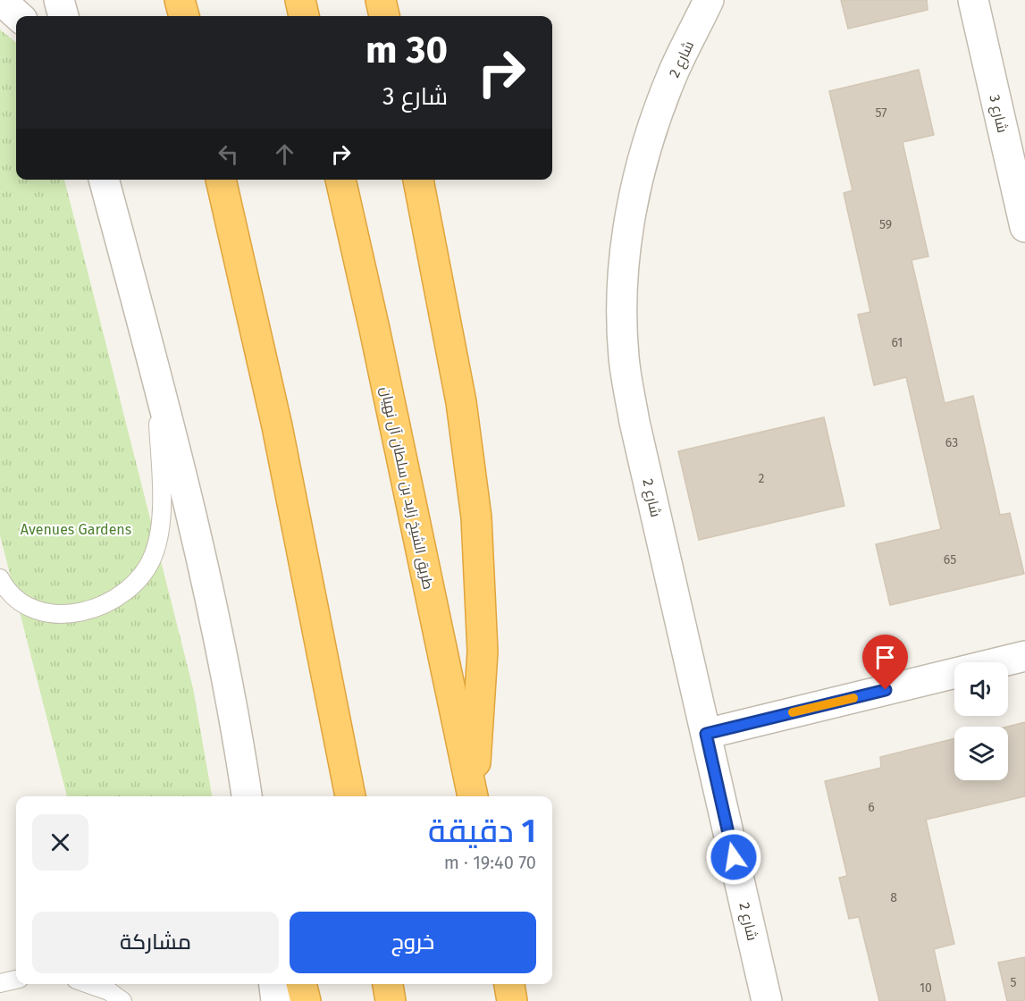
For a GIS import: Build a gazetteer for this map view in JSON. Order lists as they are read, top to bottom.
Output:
{
  "streets": {
    "highway": ["طريق الشيخ زايد بن سلطان آل نهيان"],
    "street": ["شارع 2", "شارع 3"]
  },
  "parks": ["Avenues Gardens"],
  "house_numbers": [
    "57",
    "59",
    "61",
    "63",
    "2",
    "65",
    "6",
    "8",
    "5",
    "10"
  ],
  "page": {
    "turn": ["30 m", "شارع 3"],
    "heading": ["1 دقيقة", "70 m · 19:40"],
    "buttons": ["خروج", "مشاركة"]
  }
}
